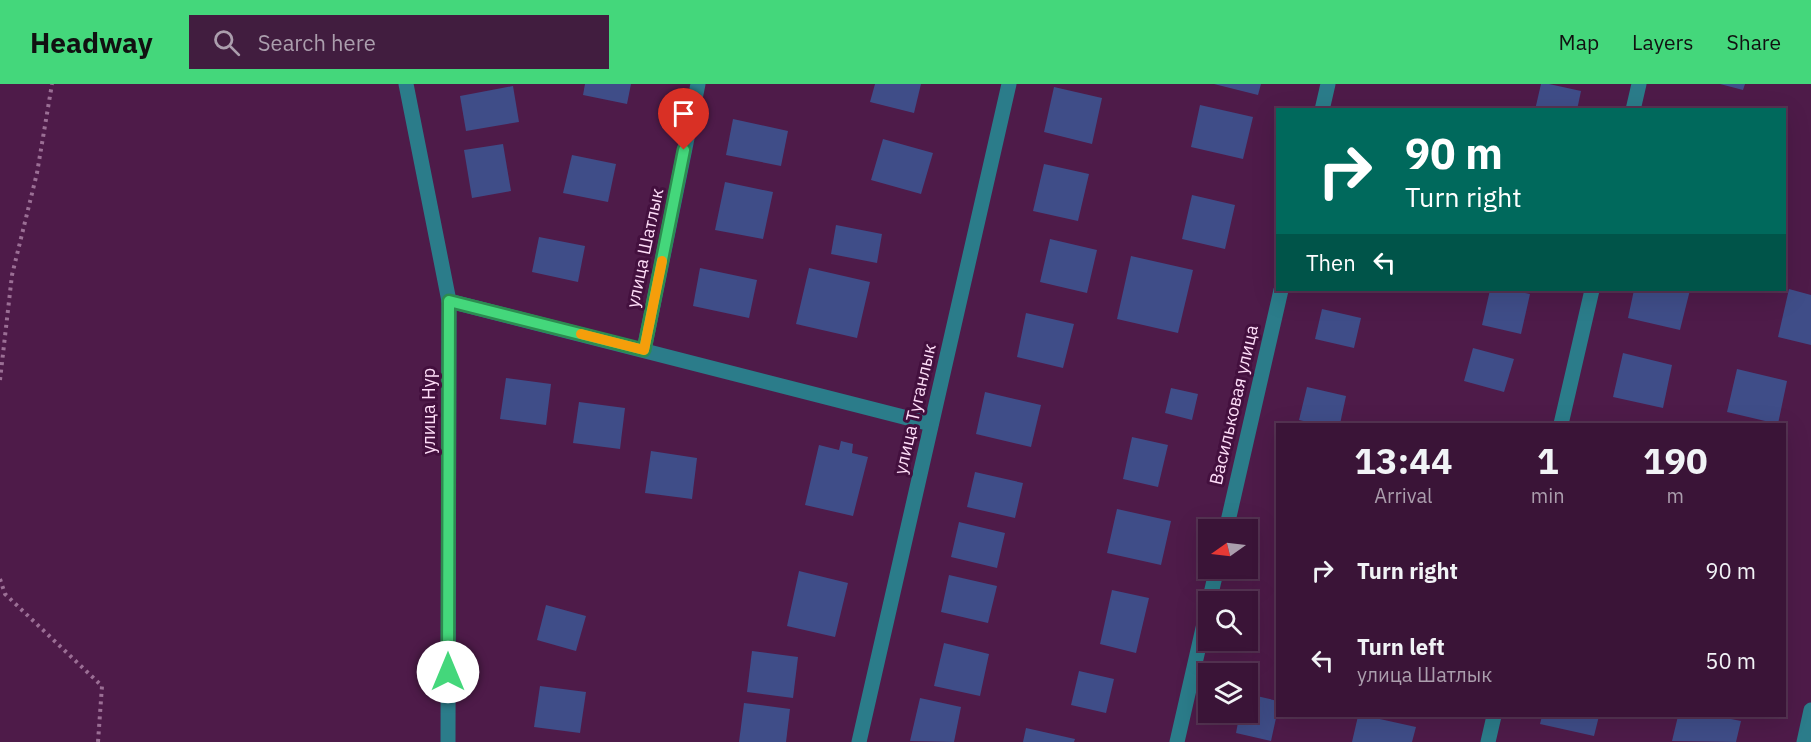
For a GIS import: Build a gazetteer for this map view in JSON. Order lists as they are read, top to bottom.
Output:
{
  "streets": {
    "street": [
      "улица Шатлык",
      "Васильковая улица",
      "улица Туганлык",
      "улица Нур"
    ]
  },
  "north": "left",
  "page": {
    "header": "Headway",
    "search": "Search here",
    "nav": ["Map", "Layers", "Share"],
    "turn": ["90 m", "Turn right"],
    "then": "Then",
    "eta": [
      "13:44",
      "Arrival",
      "1",
      "min",
      "190",
      "m"
    ],
    "list": [
      {
        "name": "Turn right",
        "value": "90 m"
      },
      {
        "name": "Turn left",
        "note": "улица Шатлык",
        "value": "50 m"
      }
    ]
  }
}
